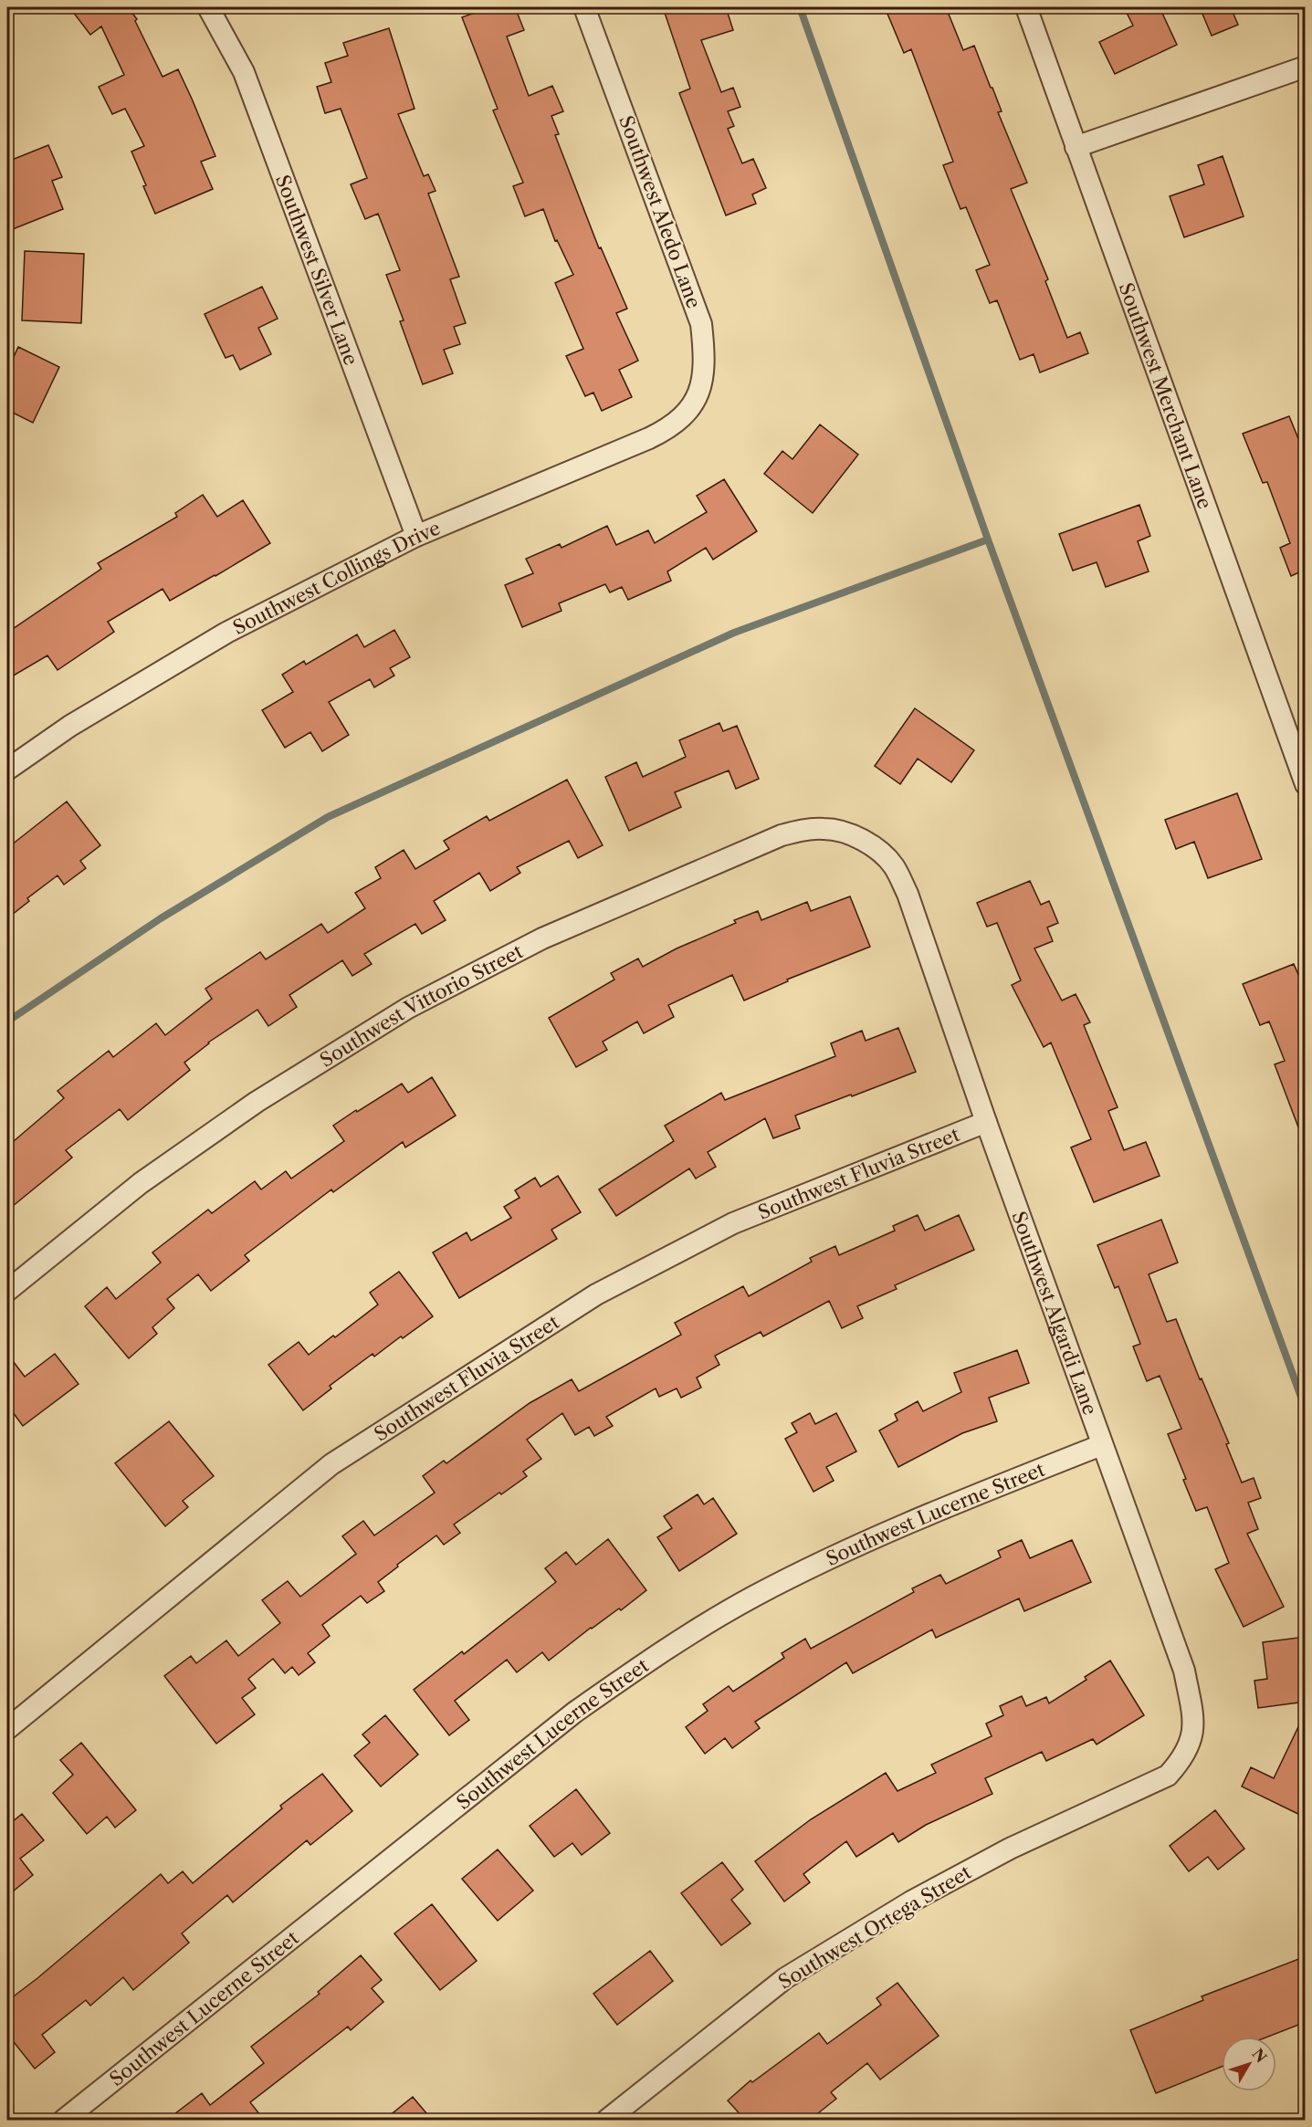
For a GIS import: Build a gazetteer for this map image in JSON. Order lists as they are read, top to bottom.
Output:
{
  "streets": {
    "street": [
      "Southwest Aledo Lane",
      "Southwest Silver Lane",
      "Southwest Merchant Lane",
      "Southwest Collings Drive",
      "Southwest Vittorio Street",
      "Southwest Fluvia Street",
      "Southwest Algardi Lane",
      "Southwest Lucerne Street",
      "Southwest Ortega Street"
    ]
  },
  "crossings": [
    ["Southwest Aledo Lane", "Southwest Collings Drive"],
    ["Southwest Silver Lane", "Southwest Collings Drive"],
    ["Southwest Vittorio Street", "Southwest Algardi Lane"],
    ["Southwest Fluvia Street", "Southwest Algardi Lane"],
    ["Southwest Algardi Lane", "Southwest Lucerne Street"],
    ["Southwest Algardi Lane", "Southwest Ortega Street"]
  ],
  "north": "top right"
}
